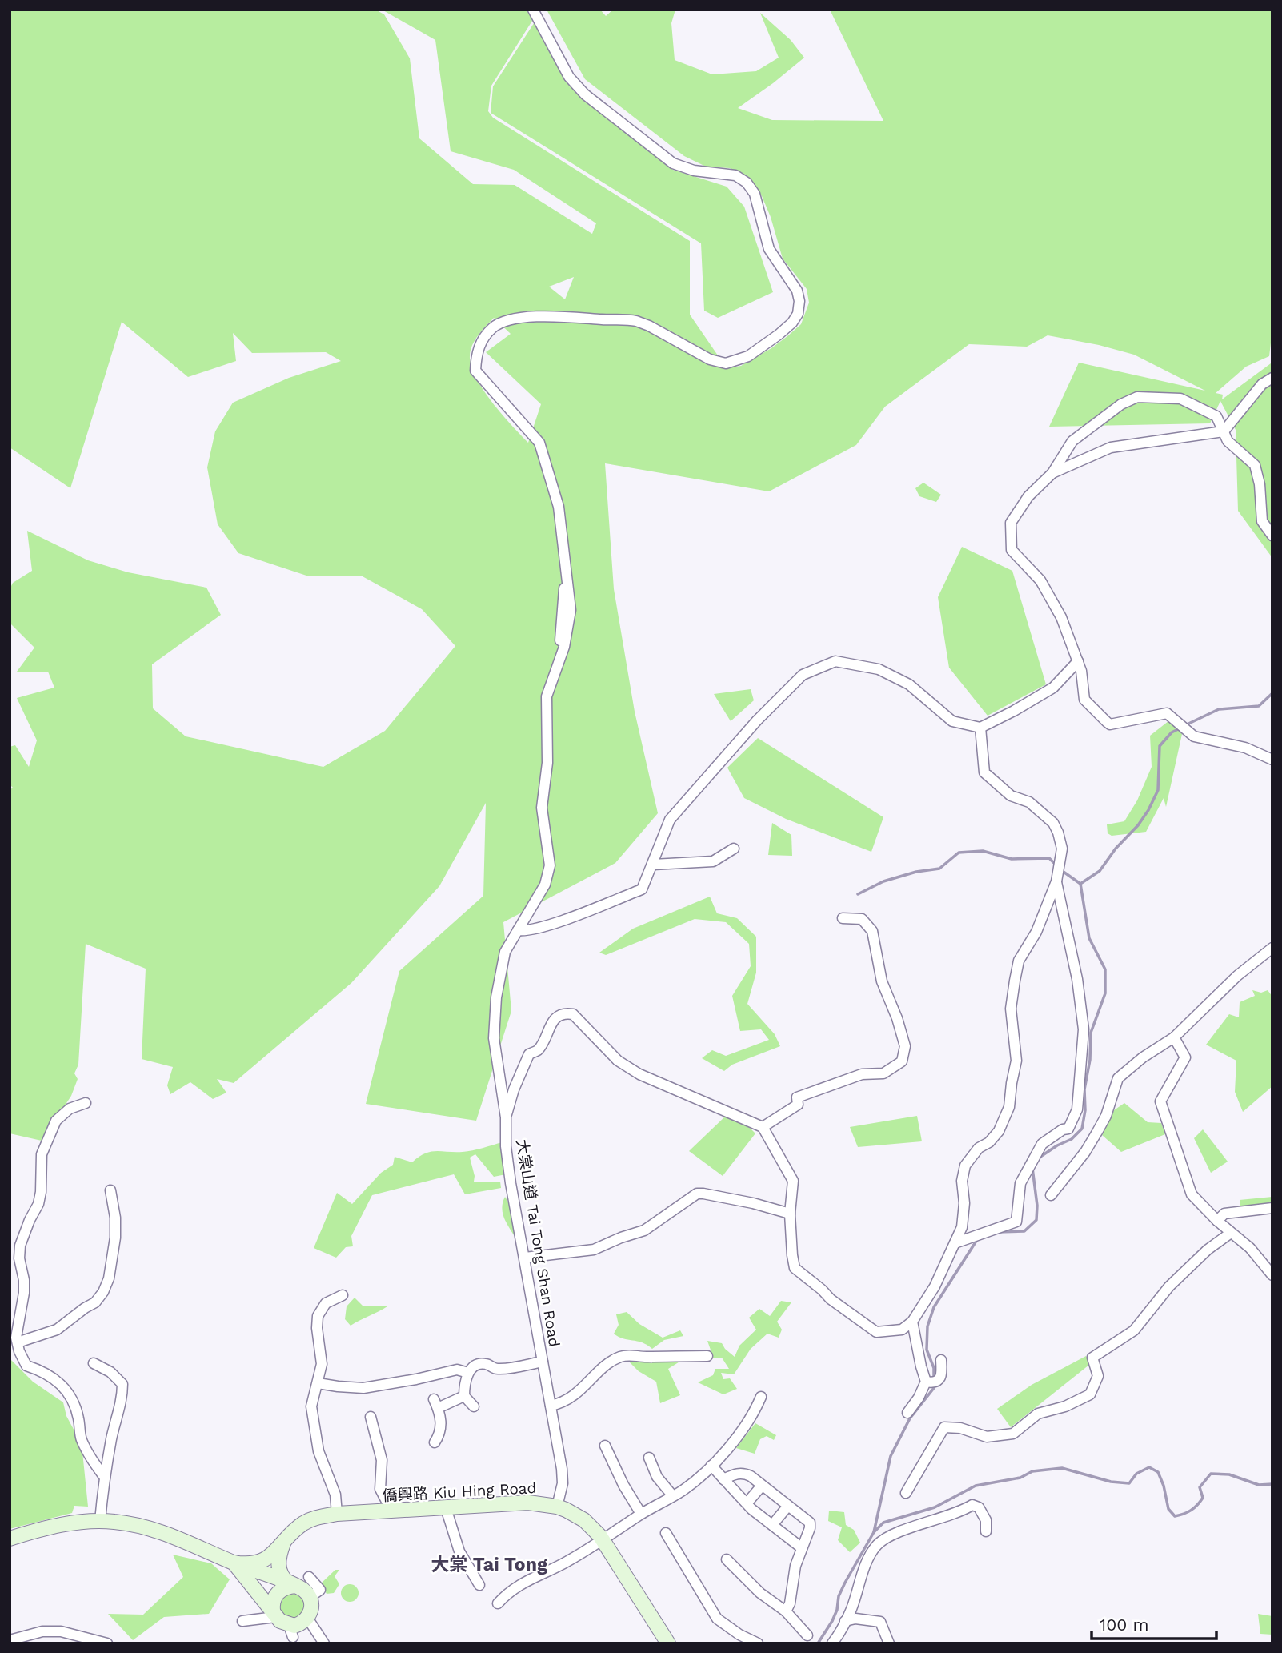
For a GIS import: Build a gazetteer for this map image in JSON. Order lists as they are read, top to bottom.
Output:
{
  "streets": {
    "street": ["大棠山道 Tai Tong Shan Road", "僑興路 Kiu Hing Road"]
  },
  "crossings": [
    ["大棠山道 Tai Tong Shan Road", "僑興路 Kiu Hing Road"]
  ],
  "districts": ["大棠 Tai Tong"],
  "scale_bar": "100 m"
}
